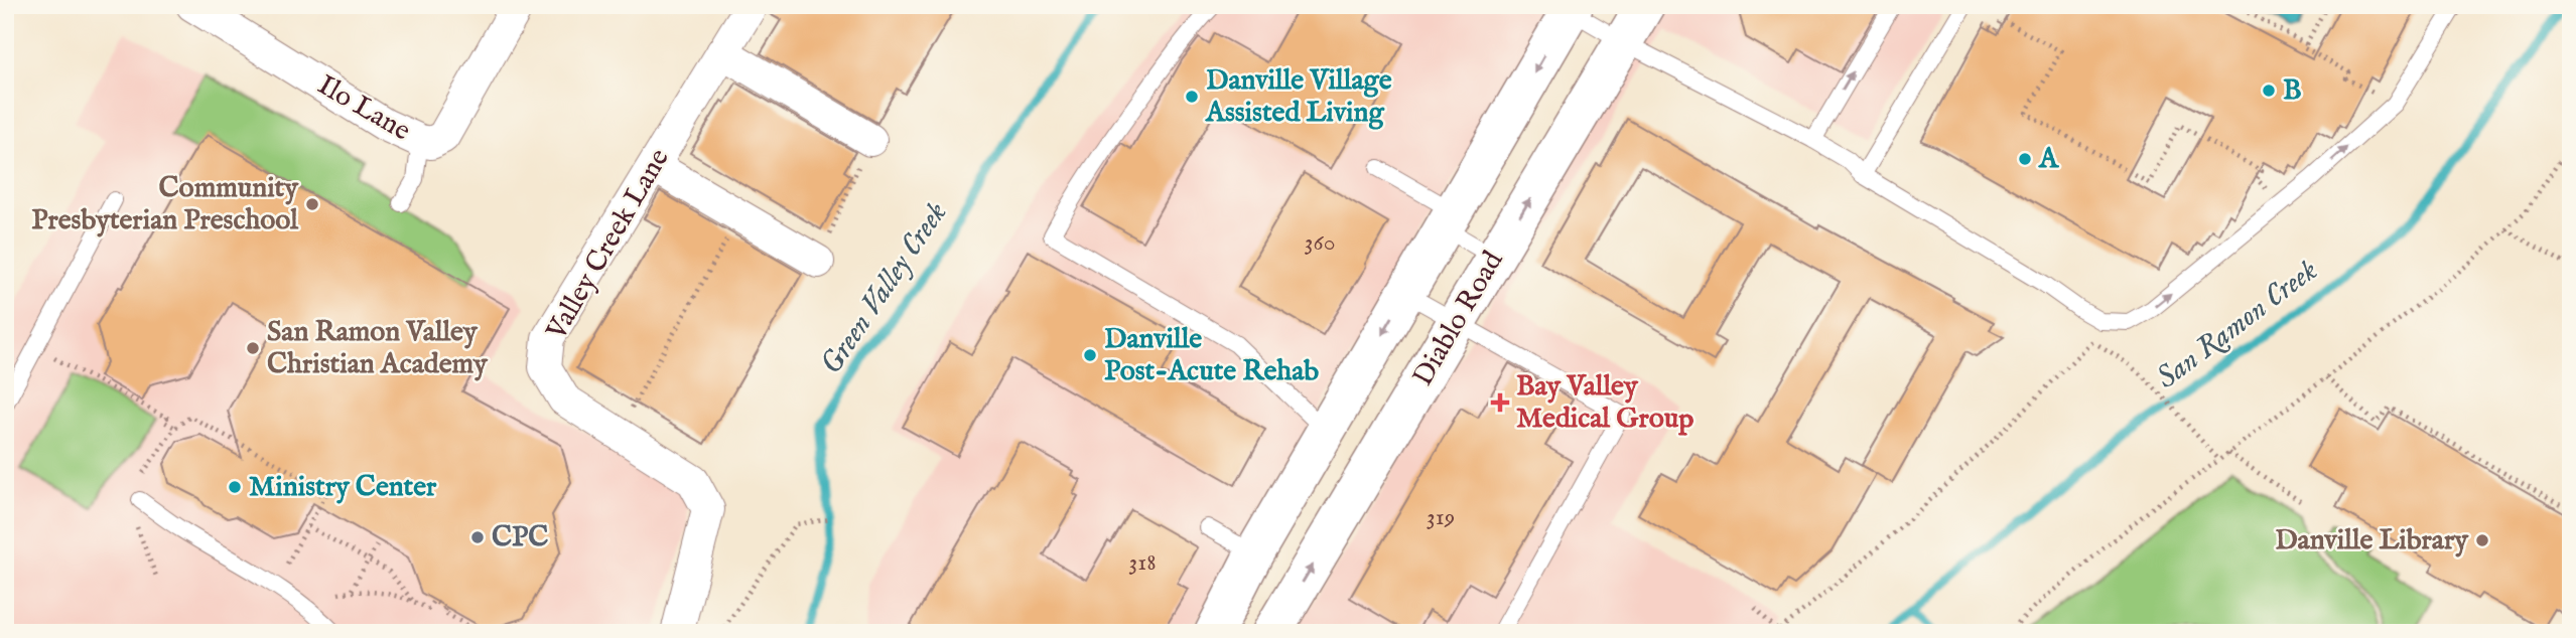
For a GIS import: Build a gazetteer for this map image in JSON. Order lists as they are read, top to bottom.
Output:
{
  "streets": {
    "street": ["Ilo Lane", "Valley Creek Lane", "Diablo Road"]
  },
  "water": ["Green Valley Creek", "San Ramon Creek"],
  "places": {
    "other": [
      "B",
      "Danville Village Assisted Living",
      "A",
      "Community Presbyterian Preschool",
      "San Ramon Valley Christian Academy",
      "Danville Post-Acute Rehab",
      "Ministry Center",
      "CPC",
      "Danville Library"
    ],
    "health": ["Bay Valley Medical Group"]
  },
  "house_numbers": ["360", "319", "318"]
}
